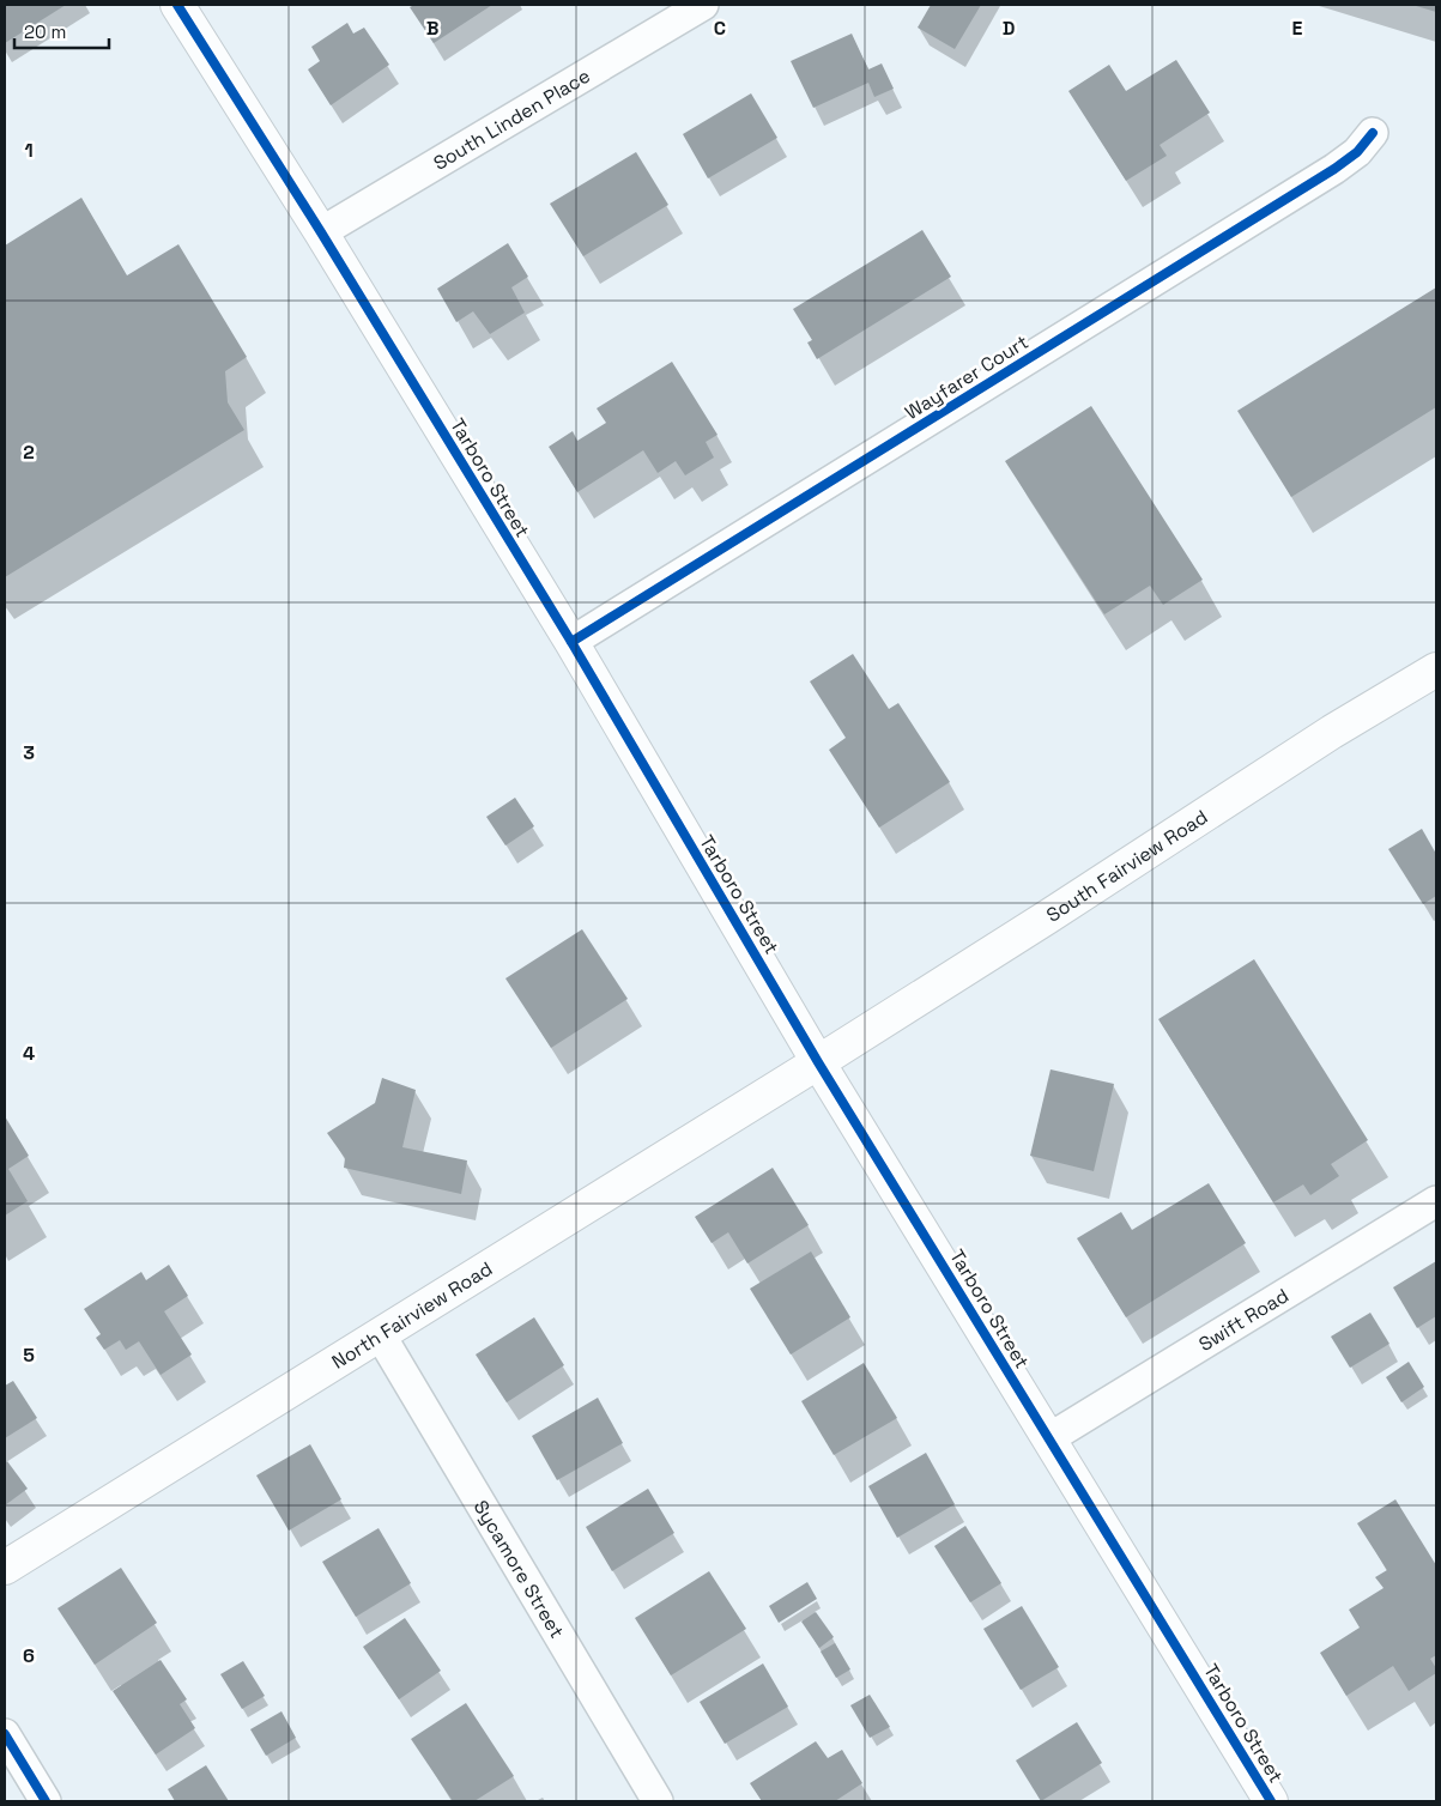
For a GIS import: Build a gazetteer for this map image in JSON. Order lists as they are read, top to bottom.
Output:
{
  "streets": {
    "street": [
      "South Linden Place",
      "Wayfarer Court",
      "Tarboro Street",
      "South Fairview Road",
      "North Fairview Road",
      "Swift Road",
      "Sycamore Street"
    ]
  },
  "crossings": [
    ["South Linden Place", "Tarboro Street"],
    ["Wayfarer Court", "Tarboro Street"],
    ["Tarboro Street", "South Fairview Road"],
    ["Tarboro Street", "North Fairview Road"],
    ["Tarboro Street", "Swift Road"],
    ["South Fairview Road", "North Fairview Road"],
    ["North Fairview Road", "Sycamore Street"]
  ],
  "scale_bar": "20 m",
  "grid": {
    "columns": [
      "B",
      "C",
      "D",
      "E"
    ],
    "rows": [
      "1",
      "2",
      "3",
      "4",
      "5",
      "6"
    ]
  }
}
